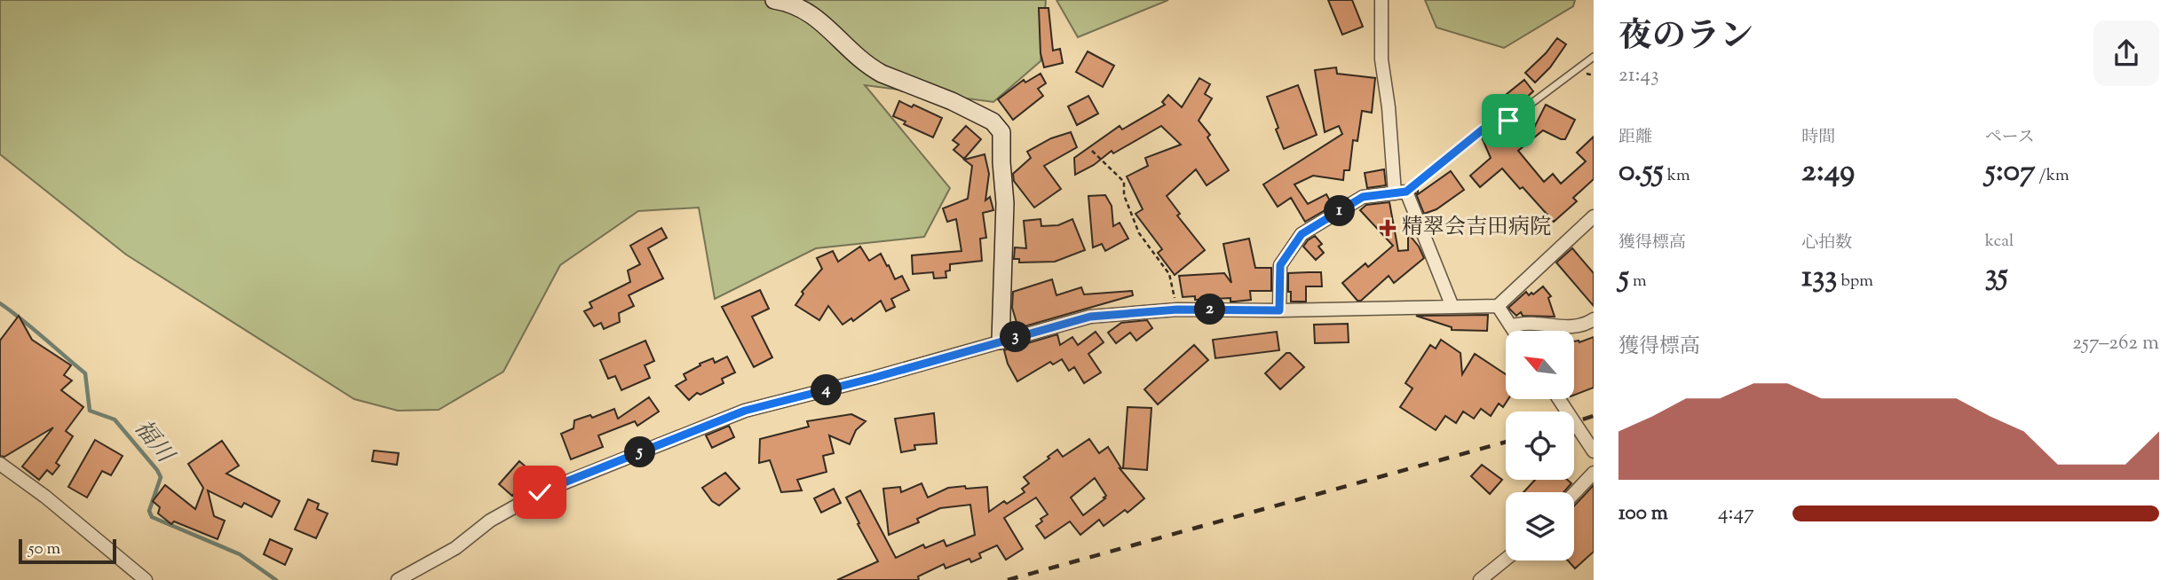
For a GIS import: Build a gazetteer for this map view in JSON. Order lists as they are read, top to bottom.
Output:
{
  "water": ["福川"],
  "places": {
    "health": ["精翠会吉田病院"]
  },
  "scale_bar": "50 m",
  "north": "top left",
  "page": {
    "heading": ["夜のラン", "21:43"],
    "stats": [
      ["距離", "0.55 km"],
      ["時間", "2:49"],
      ["ペース", "5:07 /km"],
      ["獲得標高", "5 m"],
      ["心拍数", "133 bpm"],
      ["kcal", "35"]
    ],
    "pins": [
      "1",
      "2",
      "3",
      "4",
      "5"
    ],
    "chart": ["獲得標高", "257–262 m"],
    "list": [
      {
        "name": "100 m",
        "note": "4:47"
      }
    ],
    "scale": "50 m"
  }
}
